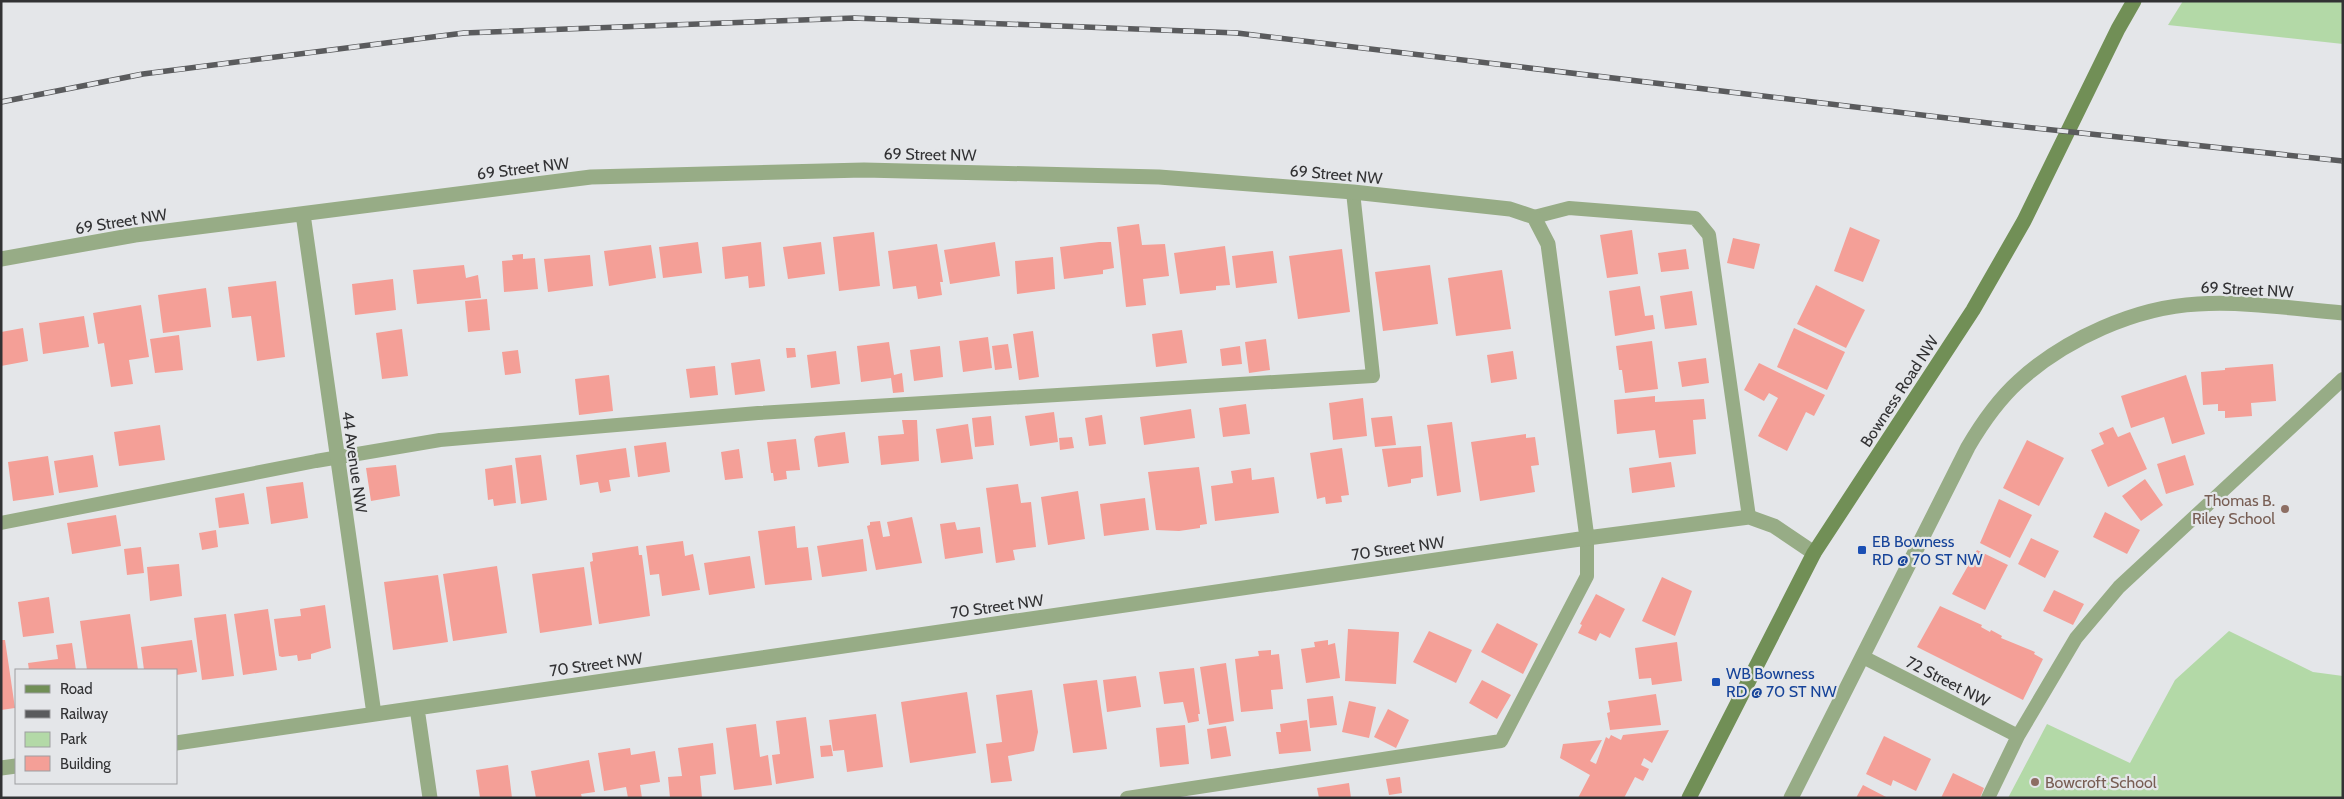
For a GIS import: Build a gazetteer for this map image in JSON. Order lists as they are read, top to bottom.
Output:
{
  "streets": {
    "street": [
      "69 Street NW",
      "Bowness Road NW",
      "44 Avenue NW",
      "70 Street NW"
    ],
    "lane": ["72 Street NW"]
  },
  "crossings": [
    ["69 Street NW", "44 Avenue NW"],
    ["69 Street NW", "72 Street NW"],
    ["Bowness Road NW", "70 Street NW"],
    ["44 Avenue NW", "70 Street NW"]
  ],
  "places": {
    "other": ["Thomas B. Riley School", "Bowcroft School"],
    "transit": ["EB Bowness RD @ 70 ST NW", "WB Bowness RD @ 70 ST NW"]
  },
  "legend": [
    "Road",
    "Railway",
    "Park",
    "Building"
  ]
}
